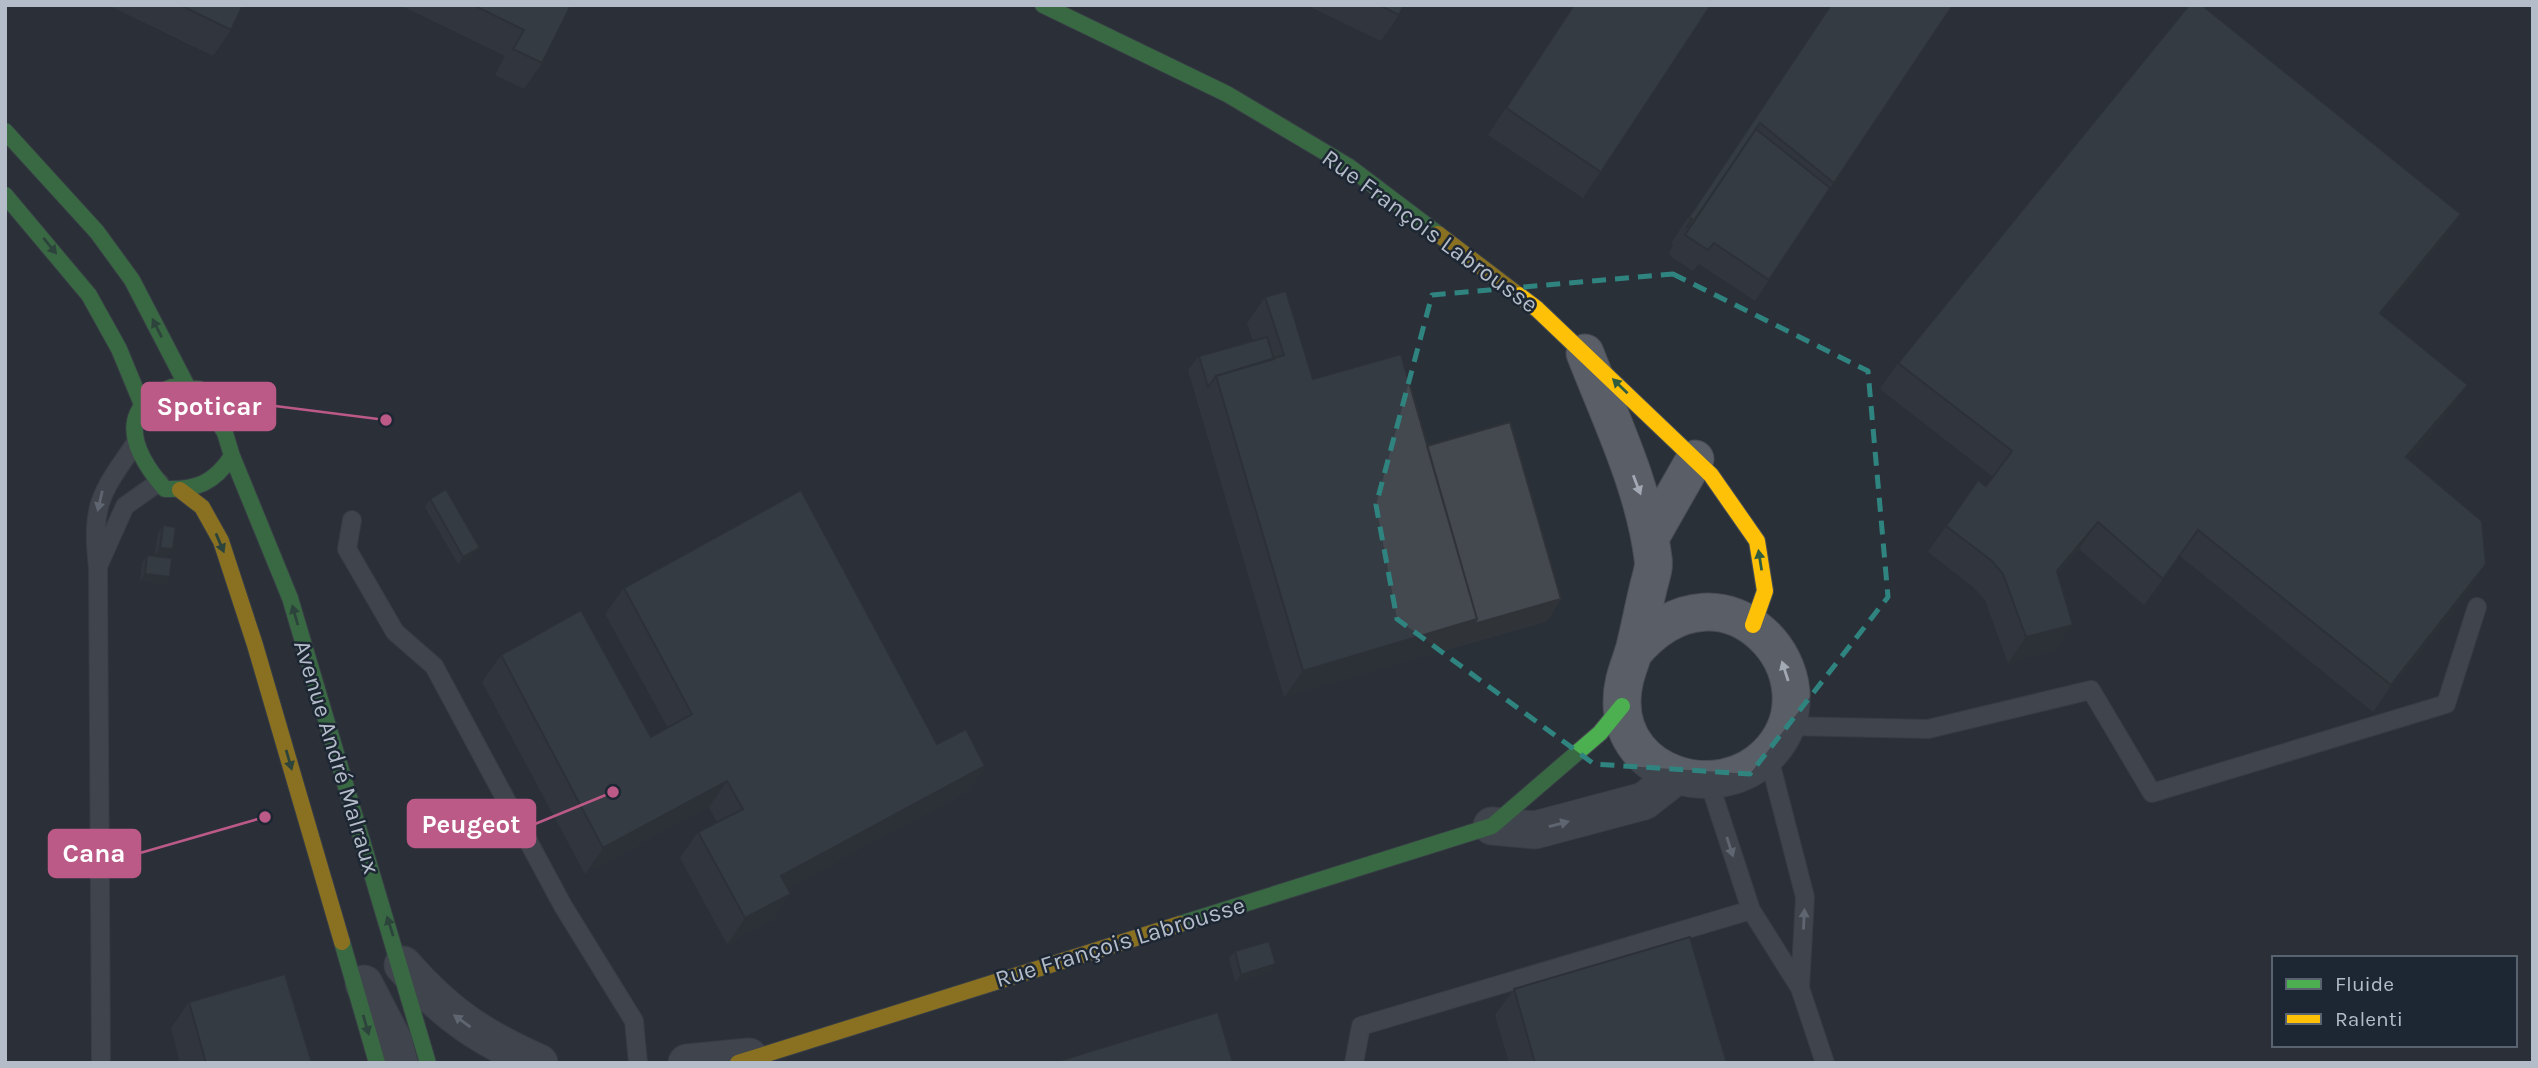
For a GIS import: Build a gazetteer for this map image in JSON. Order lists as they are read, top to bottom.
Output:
{
  "streets": {
    "street": ["Rue François Labrousse", "Avenue André Malraux"]
  },
  "places": ["Spoticar", "Peugeot", "Cana"],
  "legend": ["Fluide", "Ralenti"]
}
